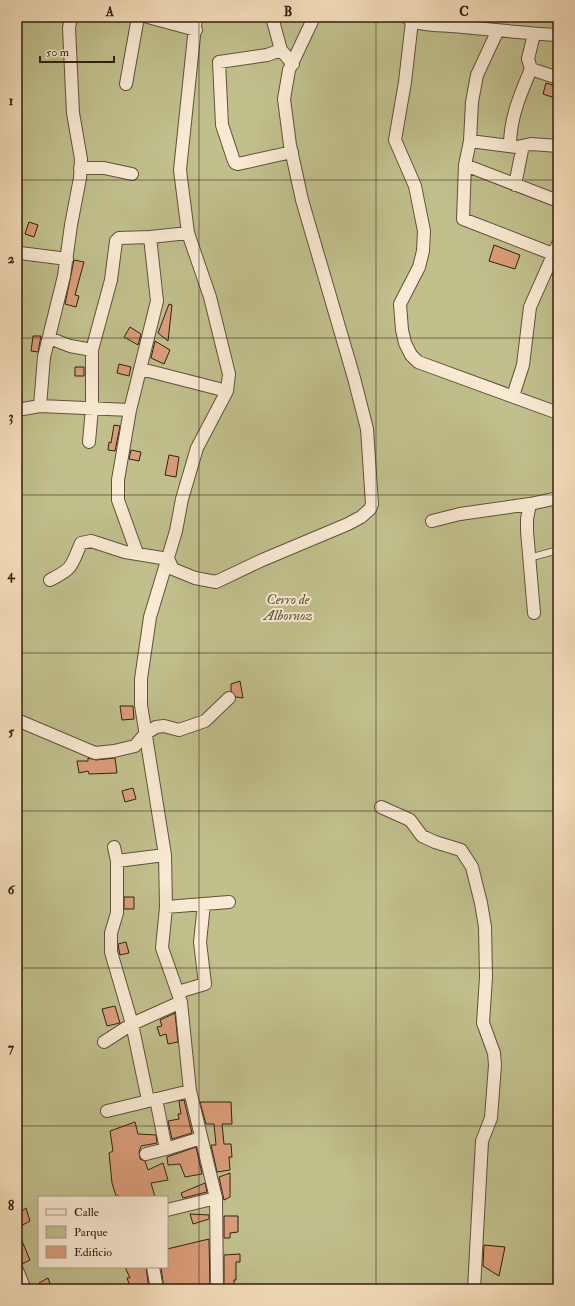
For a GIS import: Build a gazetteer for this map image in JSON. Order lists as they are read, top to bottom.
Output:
{
  "parks": ["Cerro de Albornoz"],
  "legend": ["Calle", "Parque", "Edificio"],
  "scale_bar": "50 m",
  "grid": {
    "columns": ["A", "B", "C"],
    "rows": [
      "1",
      "2",
      "3",
      "4",
      "5",
      "6",
      "7",
      "8"
    ]
  }
}
